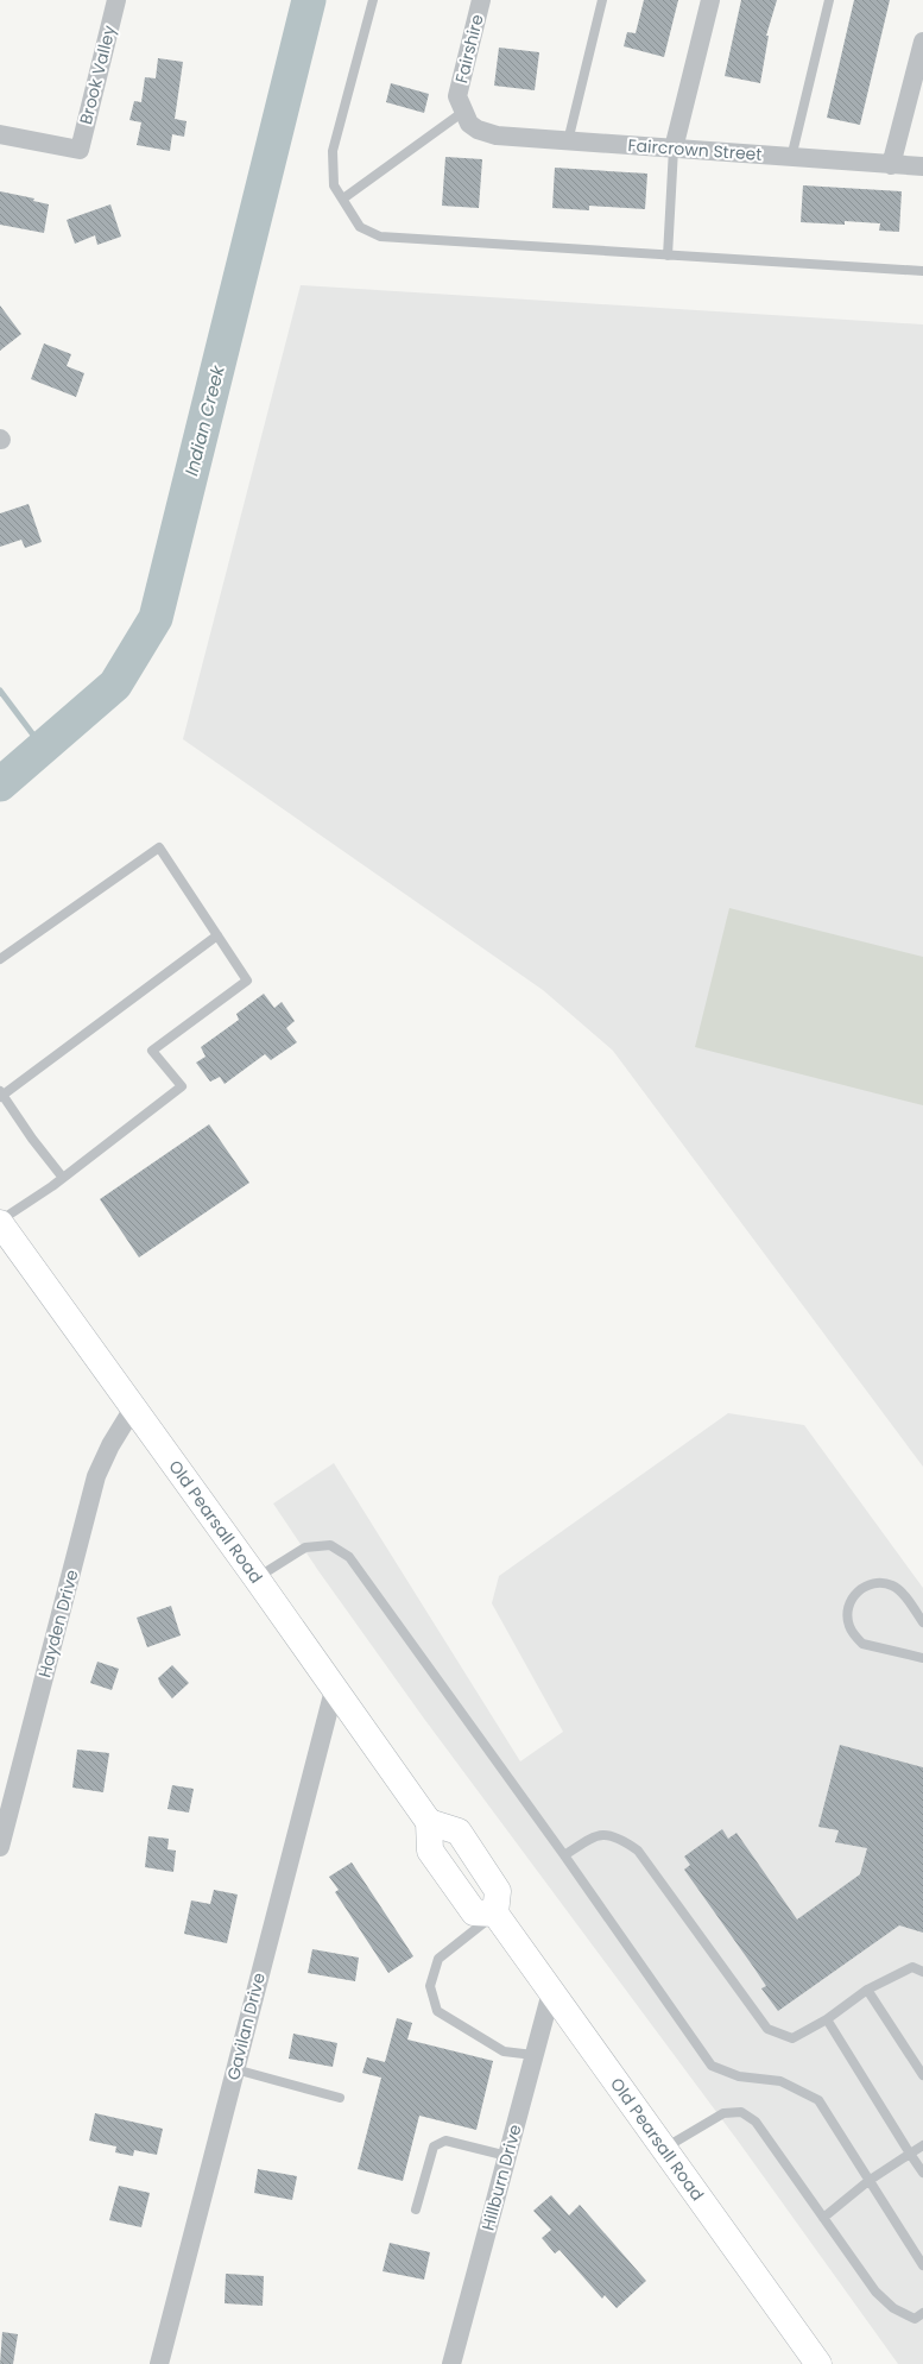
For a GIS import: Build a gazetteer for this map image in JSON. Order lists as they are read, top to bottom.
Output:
{
  "streets": {
    "main road": ["Old Pearsall Road"],
    "street": [
      "Fairshire",
      "Brook Valley",
      "Faircrown Street",
      "Hayden Drive",
      "Gavilan Drive",
      "Hillburn Drive"
    ]
  },
  "crossings": [
    ["Fairshire", "Faircrown Street"],
    ["Old Pearsall Road", "Hayden Drive"],
    ["Old Pearsall Road", "Gavilan Drive"],
    ["Old Pearsall Road", "Hillburn Drive"]
  ],
  "water": ["Indian Creek"]
}
